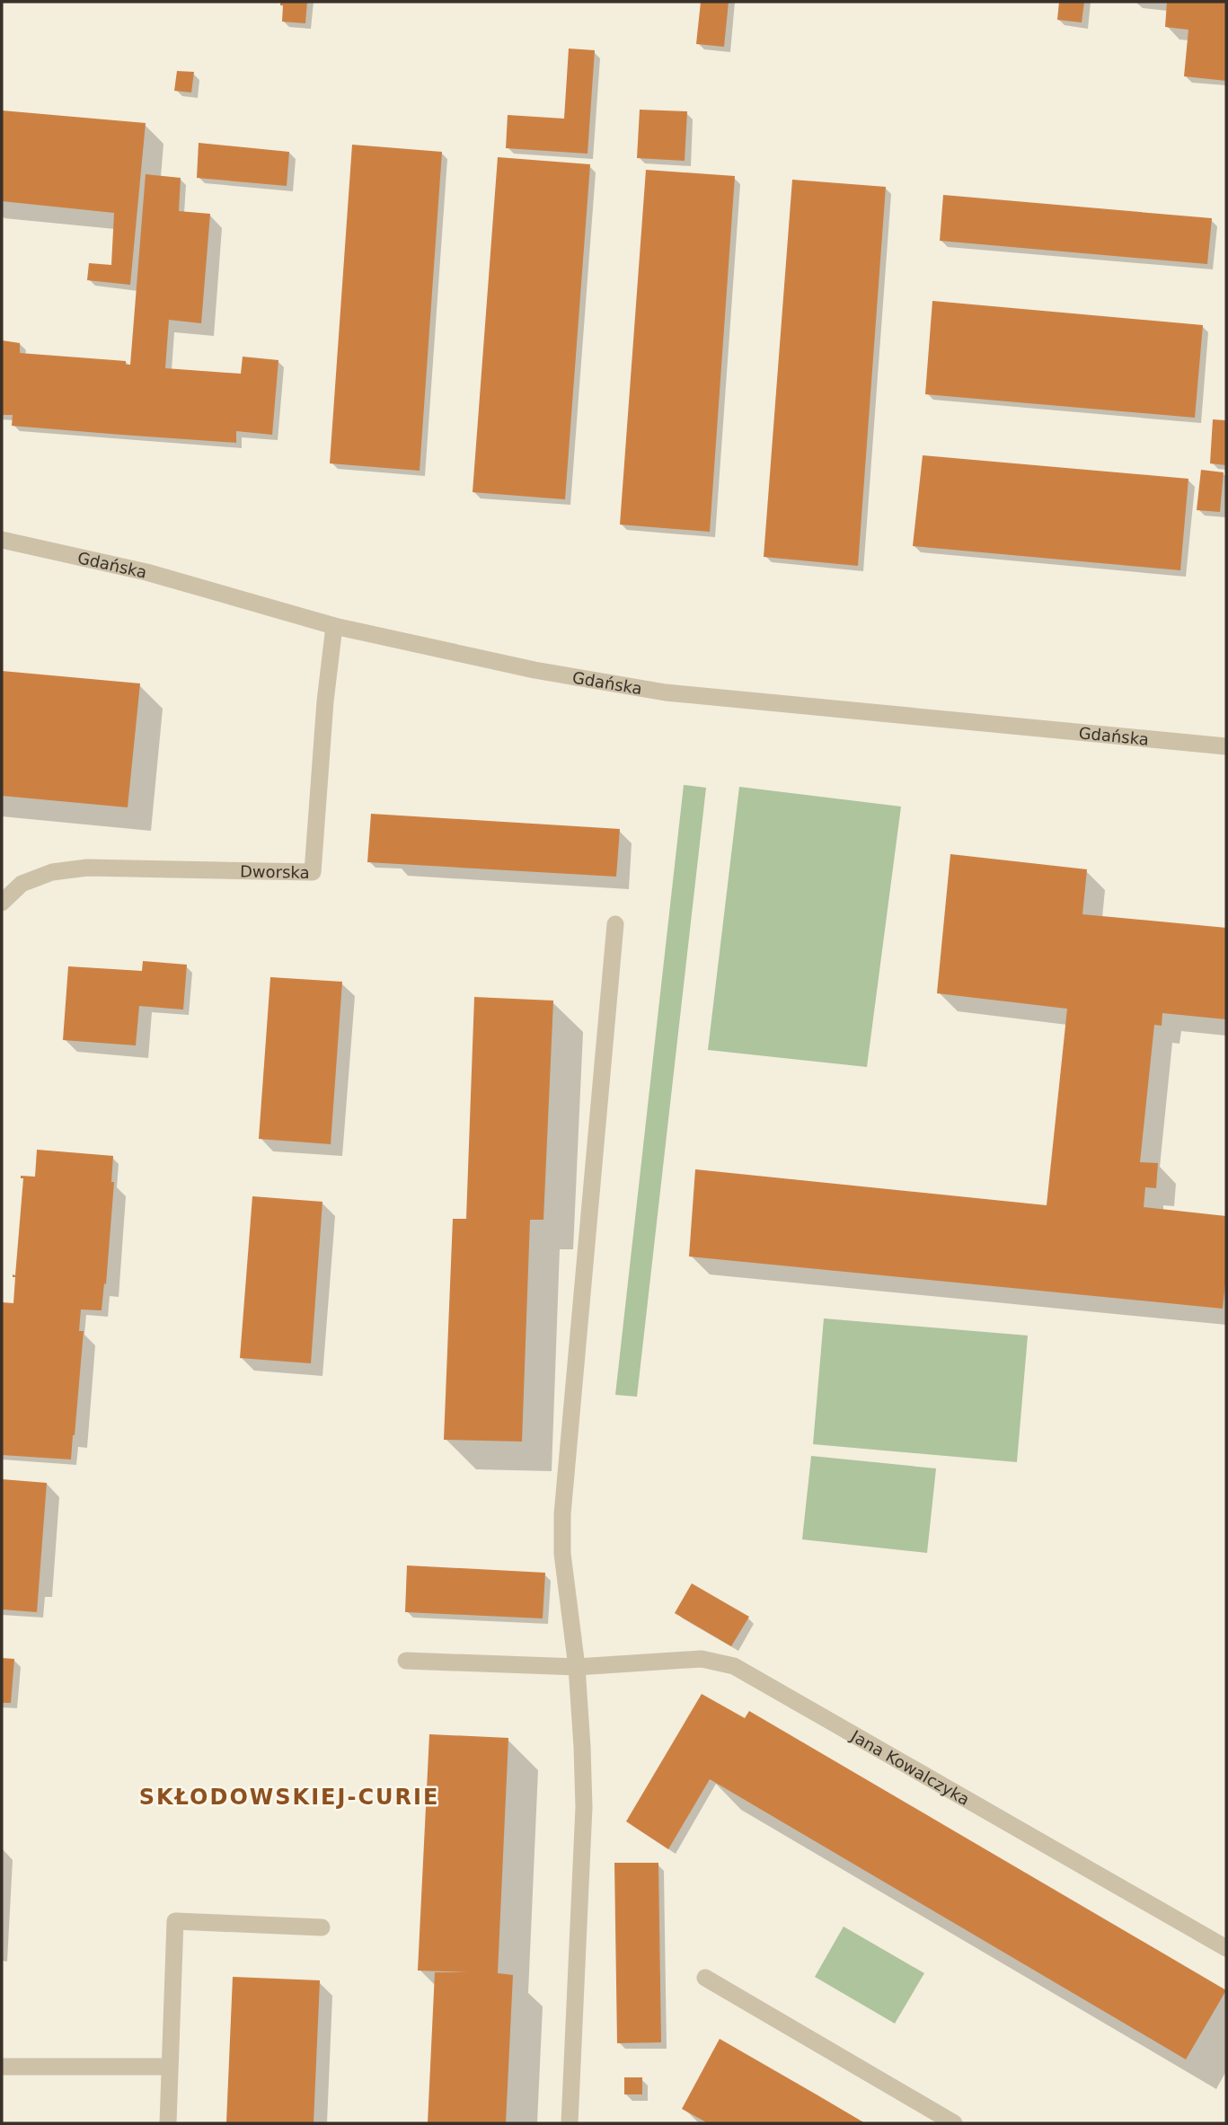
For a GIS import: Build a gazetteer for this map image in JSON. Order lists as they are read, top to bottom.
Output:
{
  "streets": {
    "street": ["Gdańska", "Dworska", "Jana Kowalczyka"]
  },
  "crossings": [
    ["Gdańska", "Dworska"]
  ],
  "districts": ["SKŁODOWSKIEJ-CURIE"]
}
